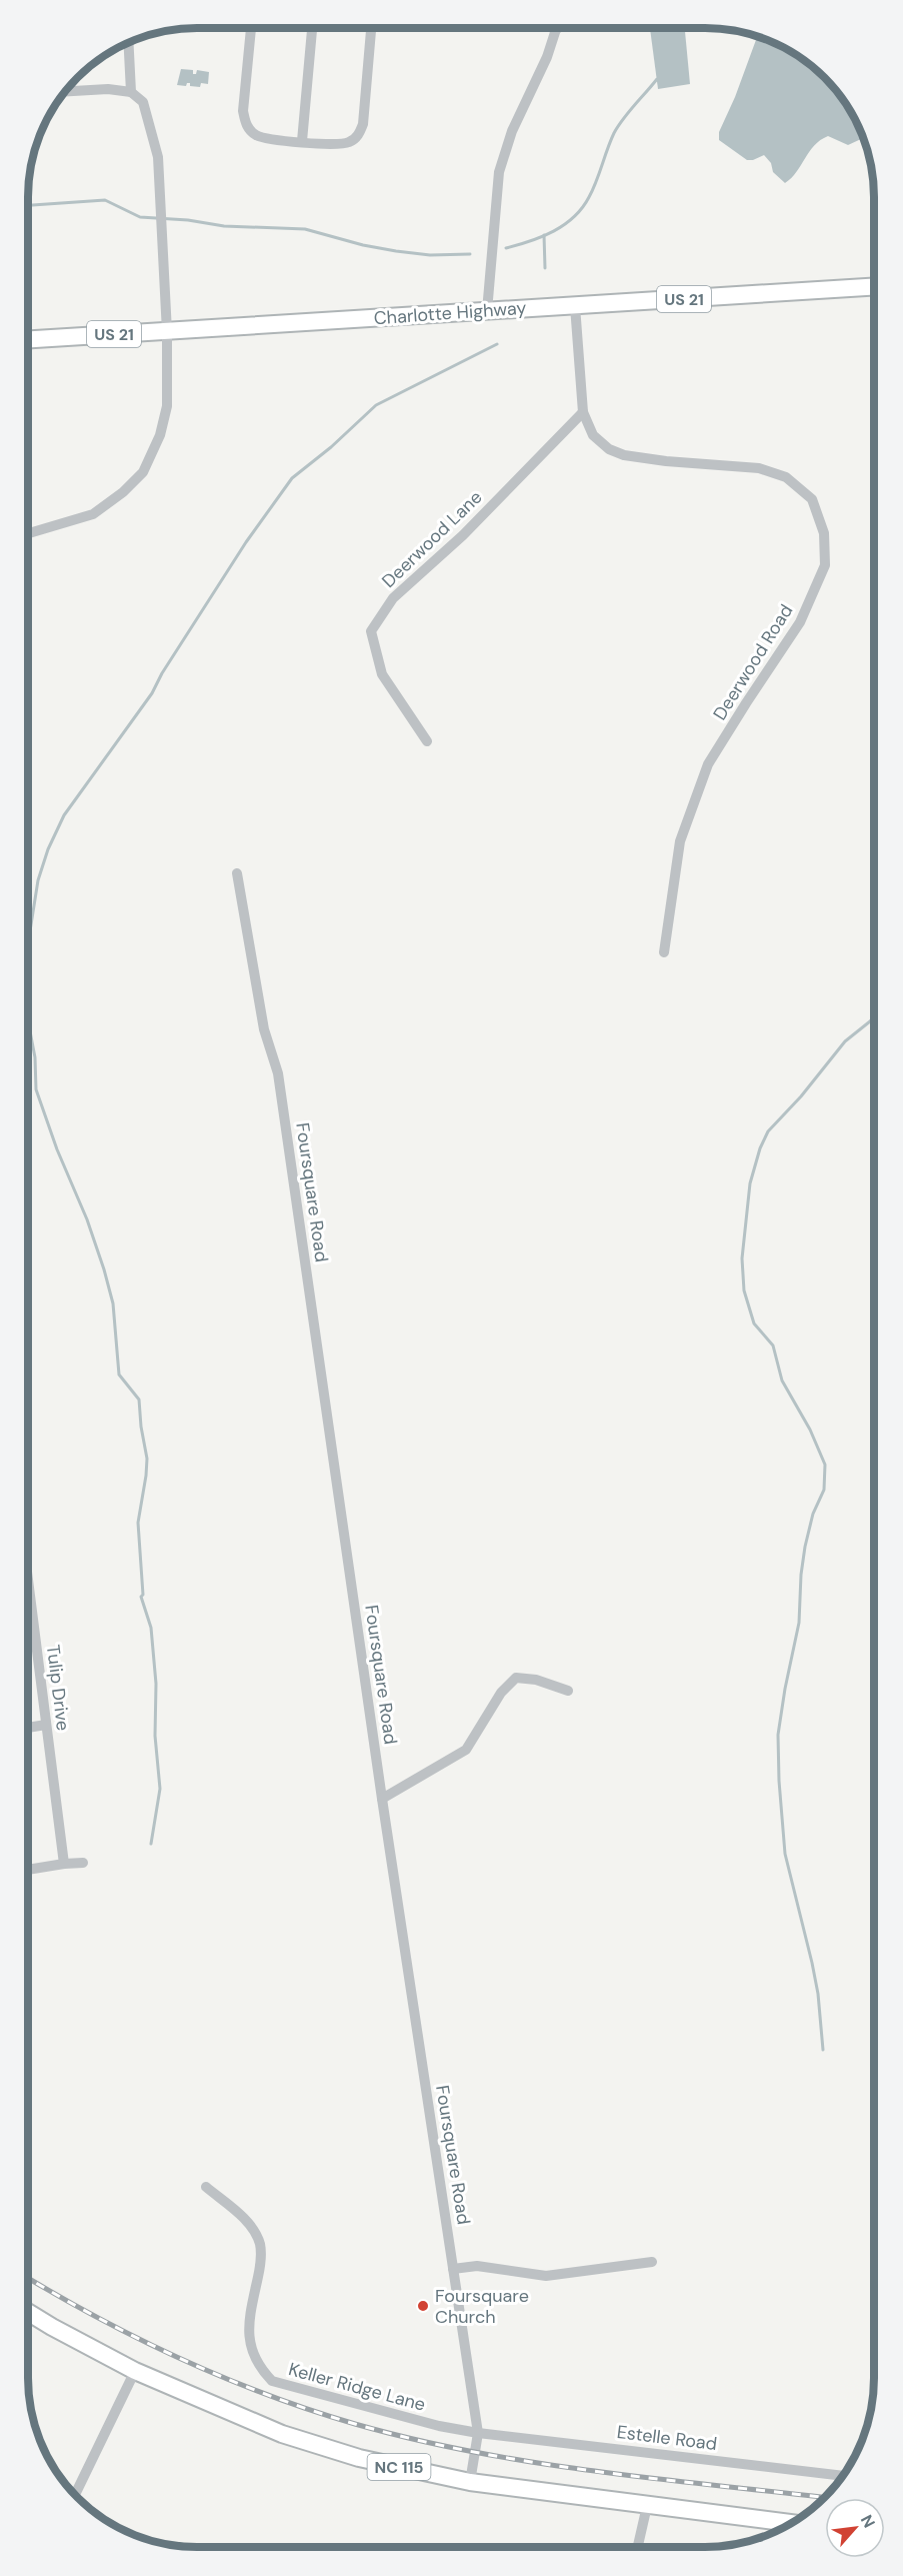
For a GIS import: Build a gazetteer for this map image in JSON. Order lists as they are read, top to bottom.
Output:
{
  "streets": {
    "main road": ["US 21", "Charlotte Highway", "NC 115"],
    "street": [
      "Deerwood Lane",
      "Deerwood Road",
      "Foursquare Road",
      "Tulip Drive",
      "Keller Ridge Lane",
      "Estelle Road"
    ]
  },
  "crossings": [
    ["Charlotte Highway", "Deerwood Road"],
    ["Deerwood Lane", "Deerwood Road"],
    ["Foursquare Road", "Keller Ridge Lane"],
    ["Foursquare Road", "Estelle Road"],
    ["Foursquare Road", "NC 115"],
    ["Keller Ridge Lane", "Estelle Road"]
  ],
  "places": ["Foursquare Church"],
  "north": "top right"
}
